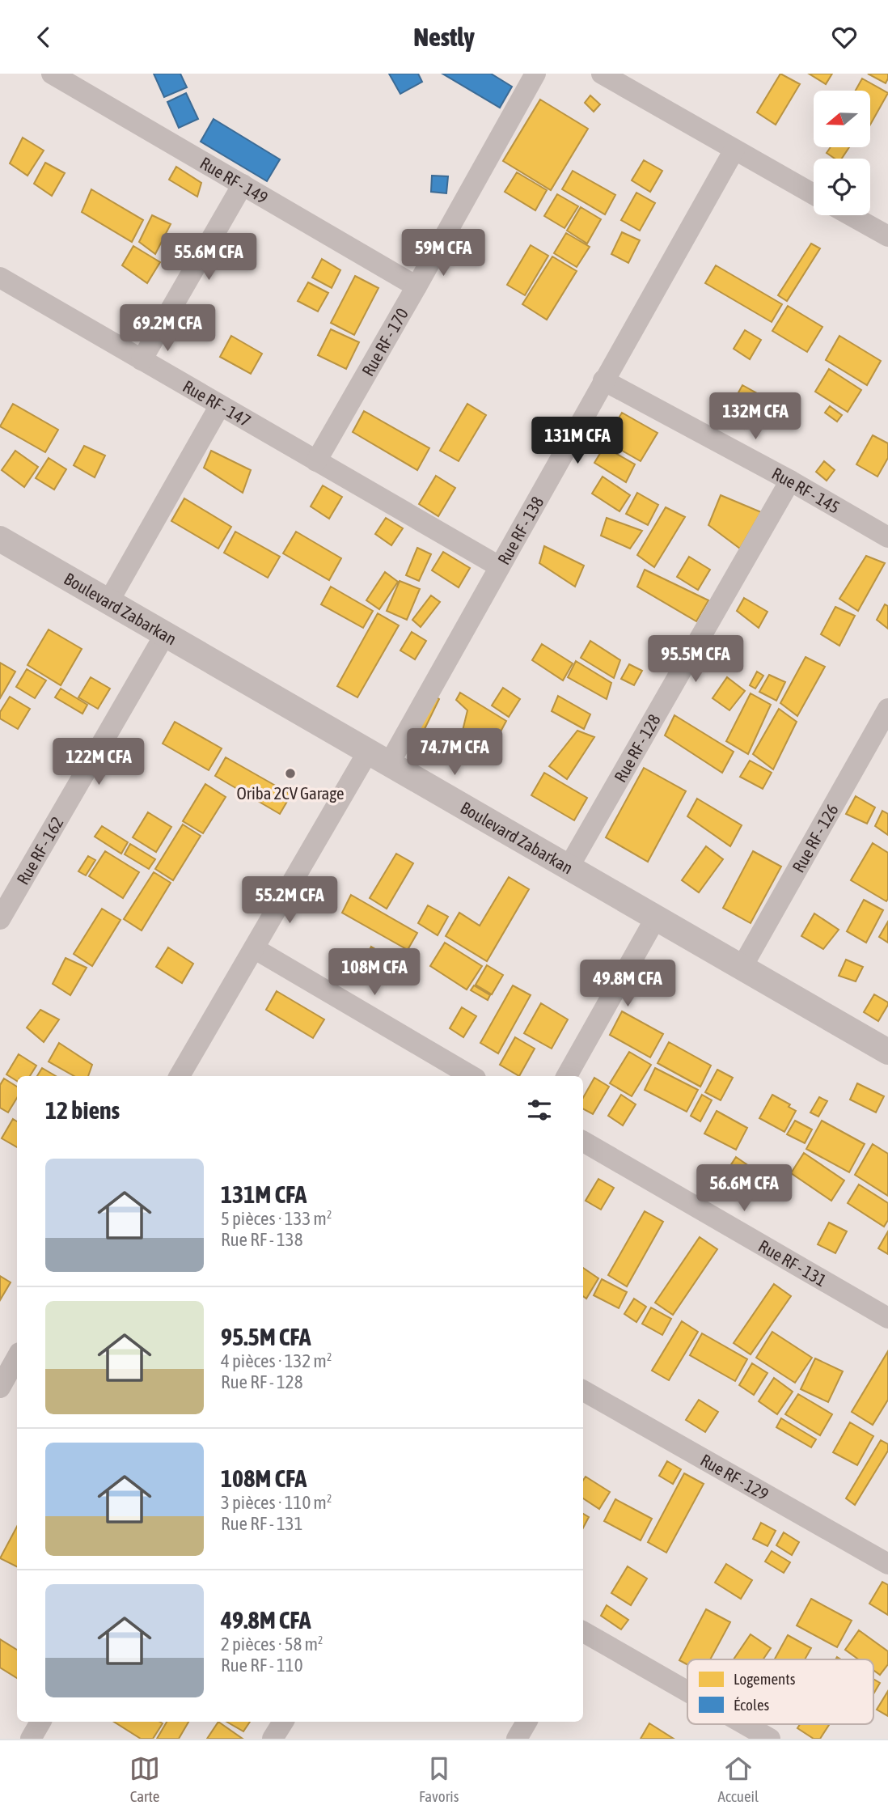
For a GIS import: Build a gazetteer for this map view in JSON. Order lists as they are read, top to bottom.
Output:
{
  "streets": {
    "street": [
      "Rue RF - 149",
      "Rue RF - 170",
      "Rue RF - 147",
      "Rue RF - 145",
      "Rue RF - 138",
      "Boulevard Zabarkan",
      "Rue RF - 128",
      "Rue RF - 126",
      "Rue RF - 162",
      "Rue RF - 131",
      "Rue RF - 129"
    ]
  },
  "crossings": [
    ["Rue RF - 149", "Rue RF - 170"],
    ["Rue RF - 170", "Rue RF - 147"],
    ["Rue RF - 147", "Rue RF - 138"],
    ["Rue RF - 145", "Rue RF - 138"],
    ["Rue RF - 145", "Rue RF - 128"],
    ["Rue RF - 138", "Boulevard Zabarkan"],
    ["Boulevard Zabarkan", "Rue RF - 128"],
    ["Boulevard Zabarkan", "Rue RF - 126"],
    ["Boulevard Zabarkan", "Rue RF - 162"]
  ],
  "places": ["Oriba 2CV Garage"],
  "legend": ["Logements", "Écoles"],
  "north": "left",
  "page": {
    "header": "Nestly",
    "price": [
      "59M CFA",
      "55.6M CFA",
      "69.2M CFA",
      "132M CFA",
      "131M CFA",
      "95.5M CFA",
      "74.7M CFA",
      "122M CFA",
      "55.2M CFA",
      "108M CFA",
      "49.8M CFA",
      "56.6M CFA"
    ],
    "heading": "12 biens",
    "list": [
      {
        "name": "131M CFA",
        "note": "5 pièces · 133 m² · Rue RF - 138"
      },
      {
        "name": "95.5M CFA",
        "note": "4 pièces · 132 m² · Rue RF - 128"
      },
      {
        "name": "108M CFA",
        "note": "3 pièces · 110 m² · Rue RF - 131"
      },
      {
        "name": "49.8M CFA",
        "note": "2 pièces · 58 m² · Rue RF - 110"
      }
    ],
    "tabs": ["Carte", "Favoris", "Accueil"]
  }
}
